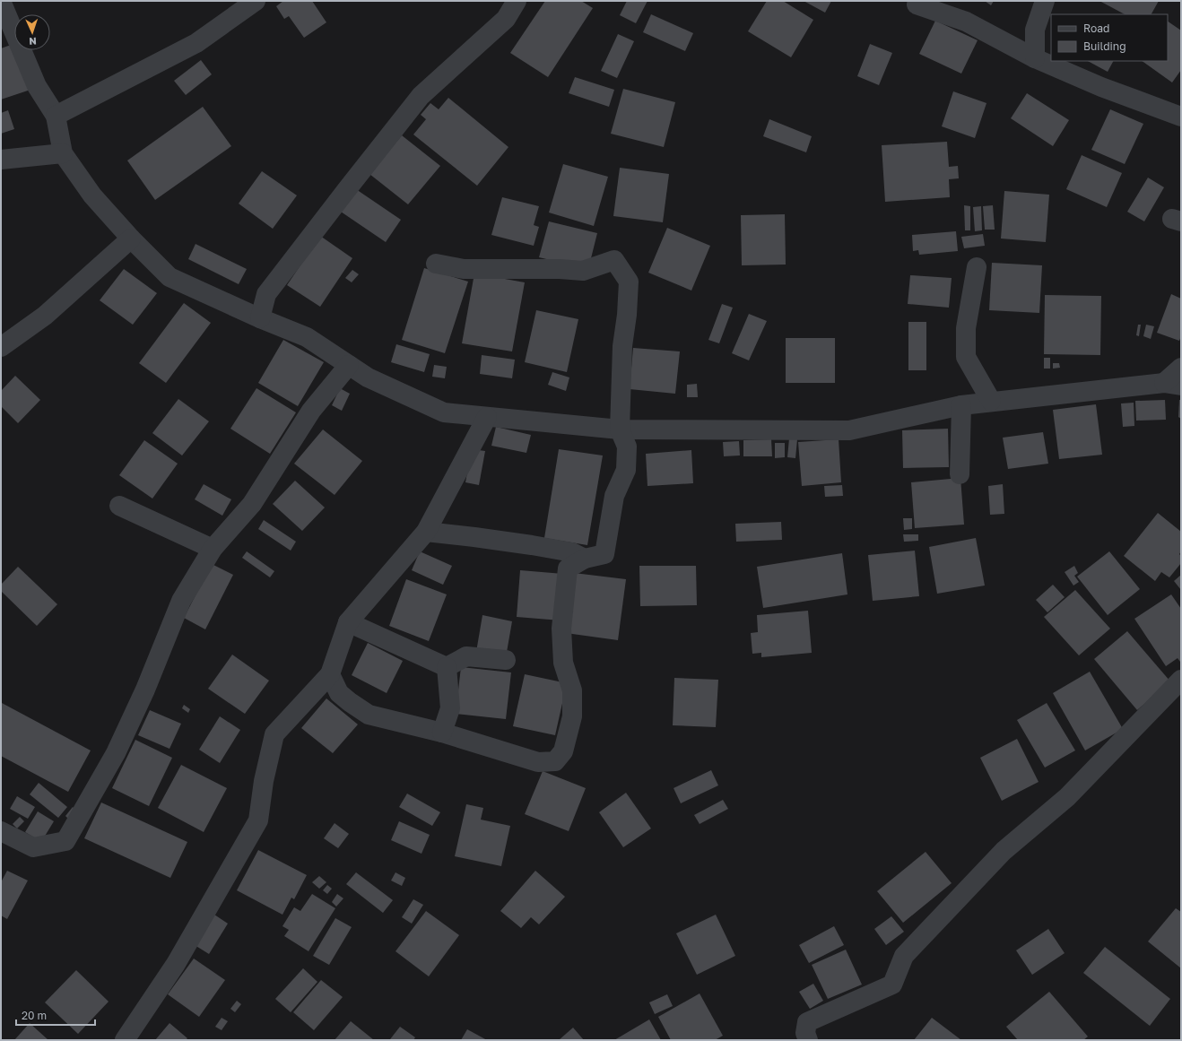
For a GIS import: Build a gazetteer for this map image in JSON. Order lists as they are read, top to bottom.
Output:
{
  "legend": ["Road", "Building"],
  "scale_bar": "20 m",
  "north": "bottom"
}
